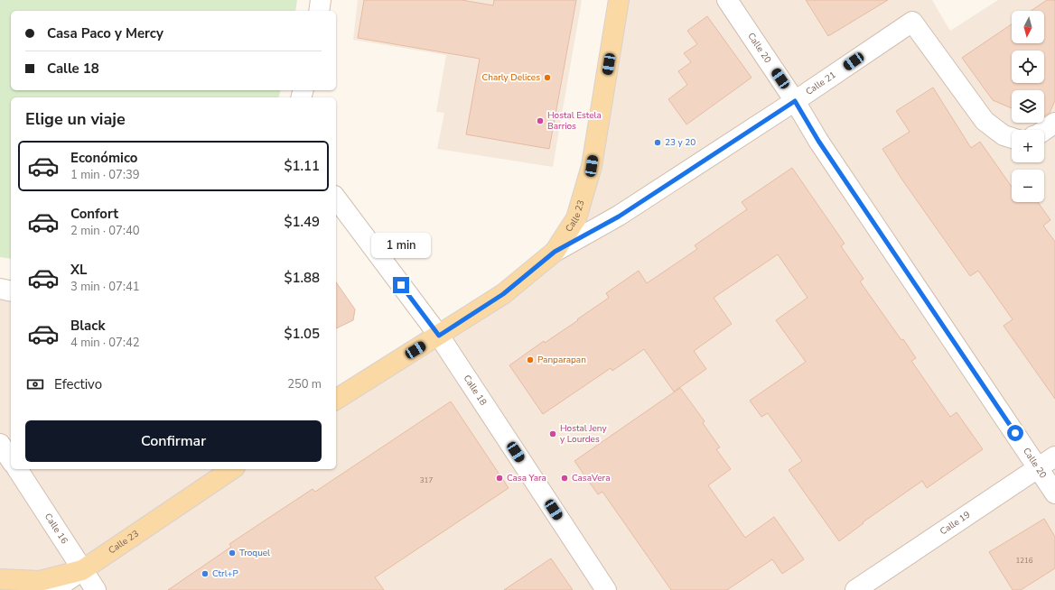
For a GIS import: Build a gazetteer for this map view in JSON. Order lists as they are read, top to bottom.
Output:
{
  "streets": {
    "main road": ["Calle 23"],
    "street": [
      "Calle 20",
      "Calle 21",
      "Calle 18",
      "Calle 19",
      "Calle 16"
    ]
  },
  "crossings": [
    ["Calle 20", "Calle 21"],
    ["Calle 20", "Calle 19"],
    ["Calle 21", "Calle 23"],
    ["Calle 23", "Calle 18"],
    ["Calle 23", "Calle 16"]
  ],
  "places": [
    "Charly Delices",
    "Hostal Estela Barrios",
    "23 y 20",
    "Panparapan",
    "Hostal Jeny y Lourdes",
    "Casa Yara",
    "CasaVera",
    "Troquel",
    "Ctrl+P"
  ],
  "house_numbers": ["317", "1216"],
  "north": "bottom",
  "page": {
    "map_buttons": ["+", "−"],
    "banner": ["Casa Paco y Mercy", "Calle 18"],
    "heading": "Elige un viaje",
    "list": [
      {
        "name": "Económico",
        "note": "1 min · 07:39",
        "value": "$1.11"
      },
      {
        "name": "Confort",
        "note": "2 min · 07:40",
        "value": "$1.49"
      },
      {
        "name": "XL",
        "note": "3 min · 07:41",
        "value": "$1.88"
      },
      {
        "name": "Black",
        "note": "4 min · 07:42",
        "value": "$1.05"
      }
    ],
    "bubble": "1 min",
    "pay": ["Efectivo", "250 m"],
    "buttons": "Confirmar"
  }
}
